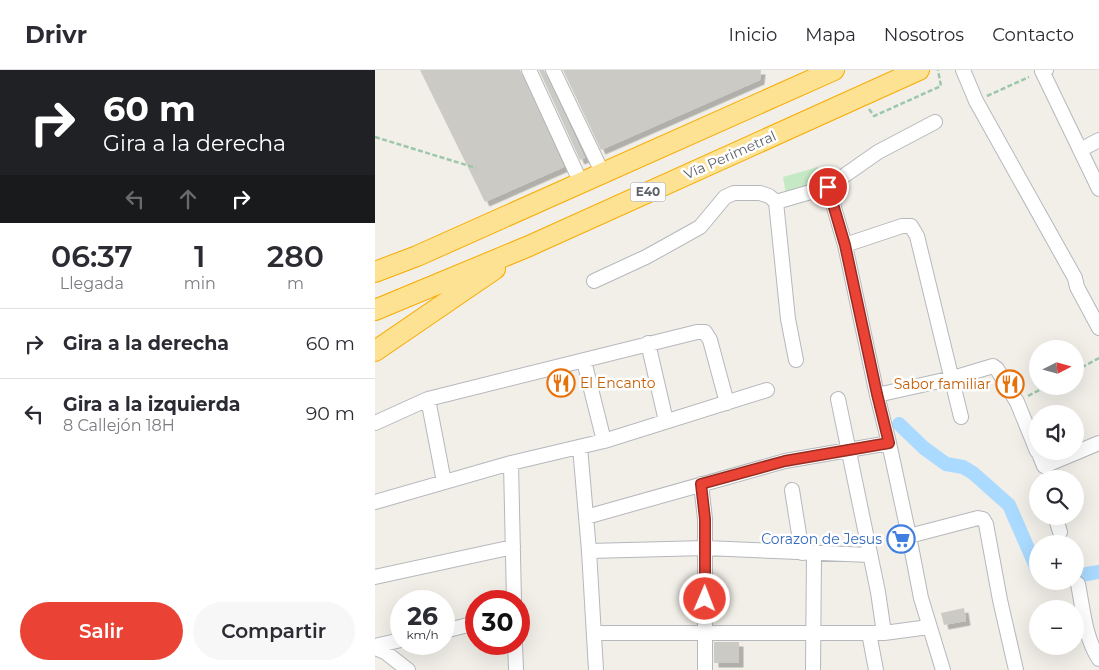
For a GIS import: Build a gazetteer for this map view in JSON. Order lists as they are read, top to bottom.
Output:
{
  "streets": {
    "highway": ["Vía Perimetral", "E40"]
  },
  "places": {
    "restaurant": ["El Encanto", "Sabor familiar"],
    "supermarket": ["Corazon de Jesus"]
  },
  "north": "right",
  "page": {
    "header": "Drivr",
    "nav": [
      "Inicio",
      "Mapa",
      "Nosotros",
      "Contacto"
    ],
    "turn": ["60 m", "Gira a la derecha"],
    "eta": [
      "06:37",
      "Llegada",
      "1",
      "min",
      "280",
      "m"
    ],
    "list": [
      {
        "name": "Gira a la derecha",
        "value": "60 m"
      },
      {
        "name": "Gira a la izquierda",
        "note": "8 Callejón 18H",
        "value": "90 m"
      }
    ],
    "map_buttons": ["+", "−"],
    "speed": "26 km/h",
    "limit": "30",
    "buttons": ["Salir", "Compartir"]
  }
}
